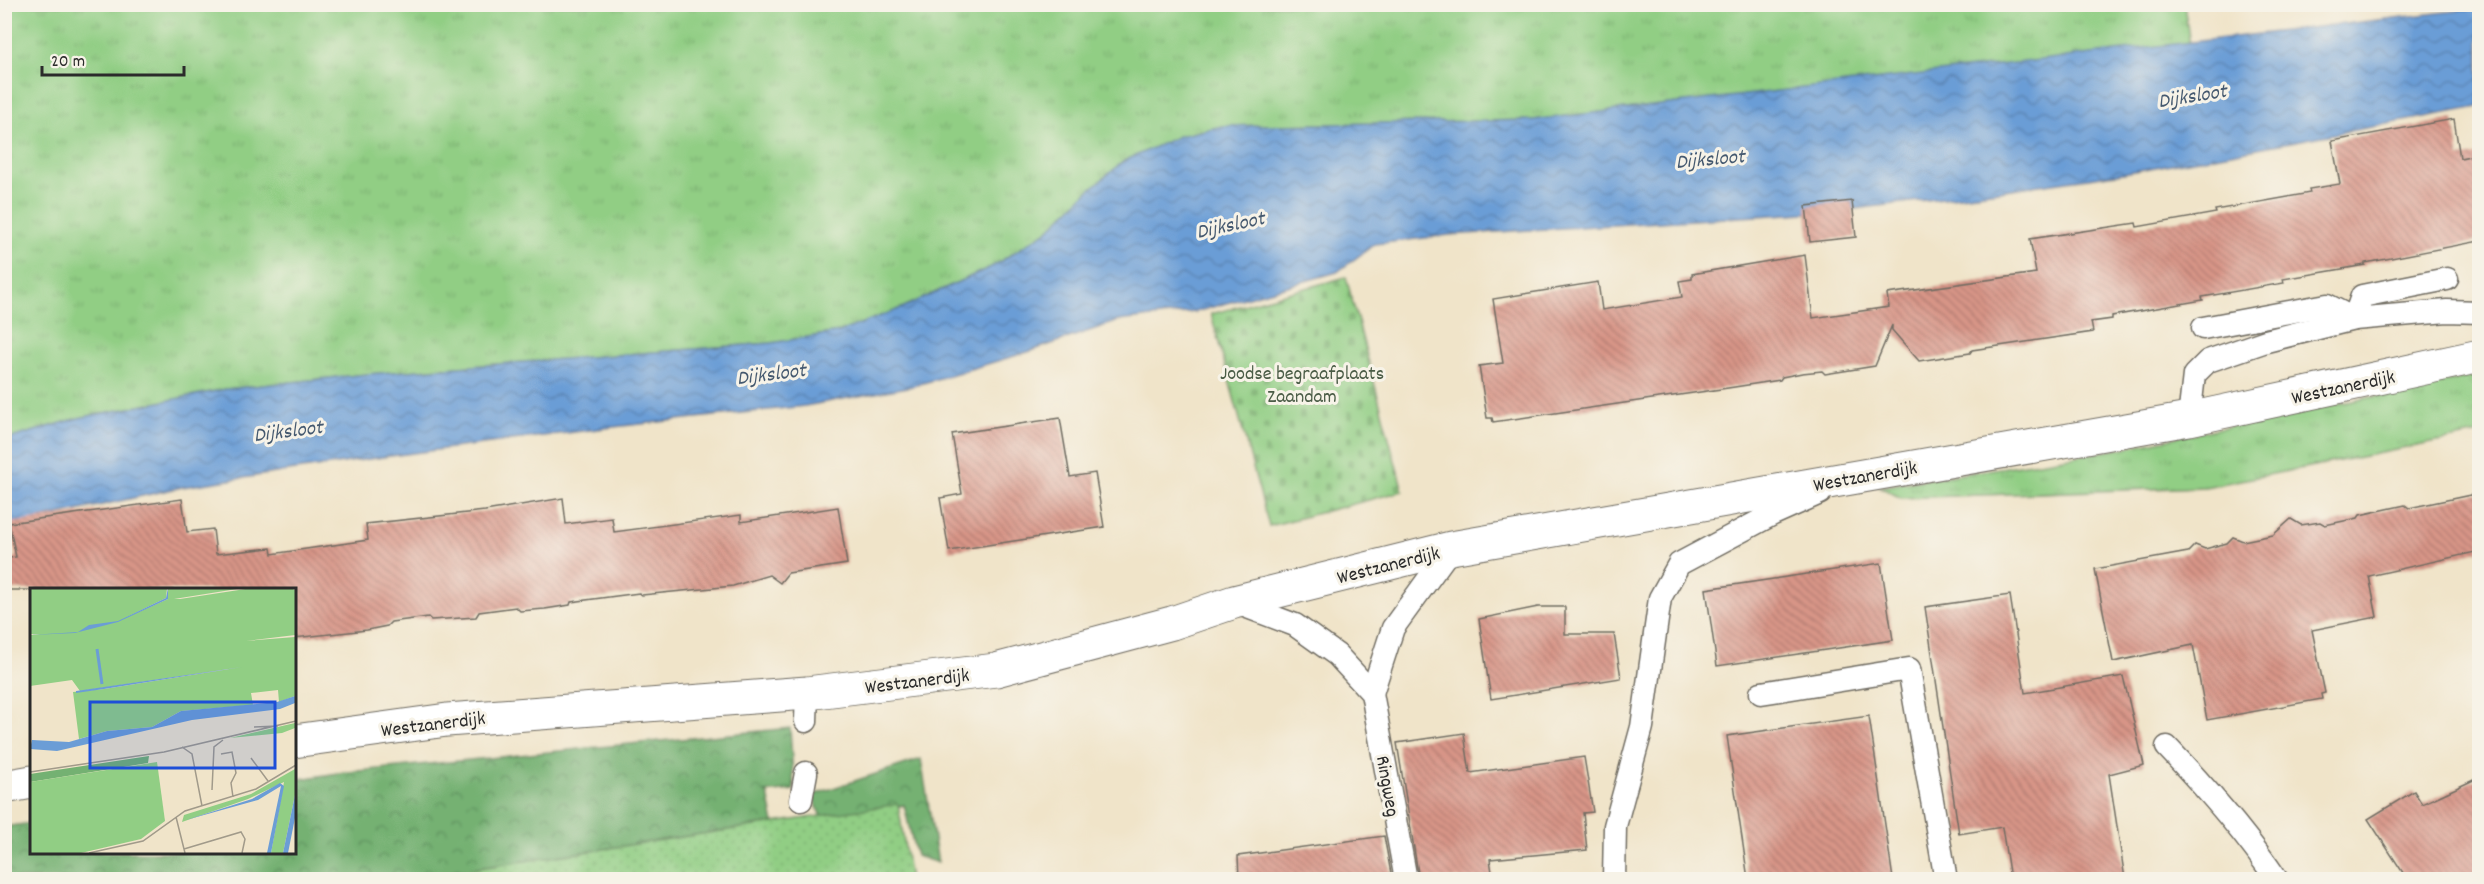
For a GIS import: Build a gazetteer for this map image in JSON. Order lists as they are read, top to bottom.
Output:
{
  "streets": {
    "street": ["Westzanerdijk"],
    "lane": ["Ringweg"]
  },
  "crossings": [
    ["Westzanerdijk", "Ringweg"]
  ],
  "water": ["Dijksloot"],
  "parks": ["Joodse begraafplaats Zaandam"],
  "scale_bar": "20 m"
}
